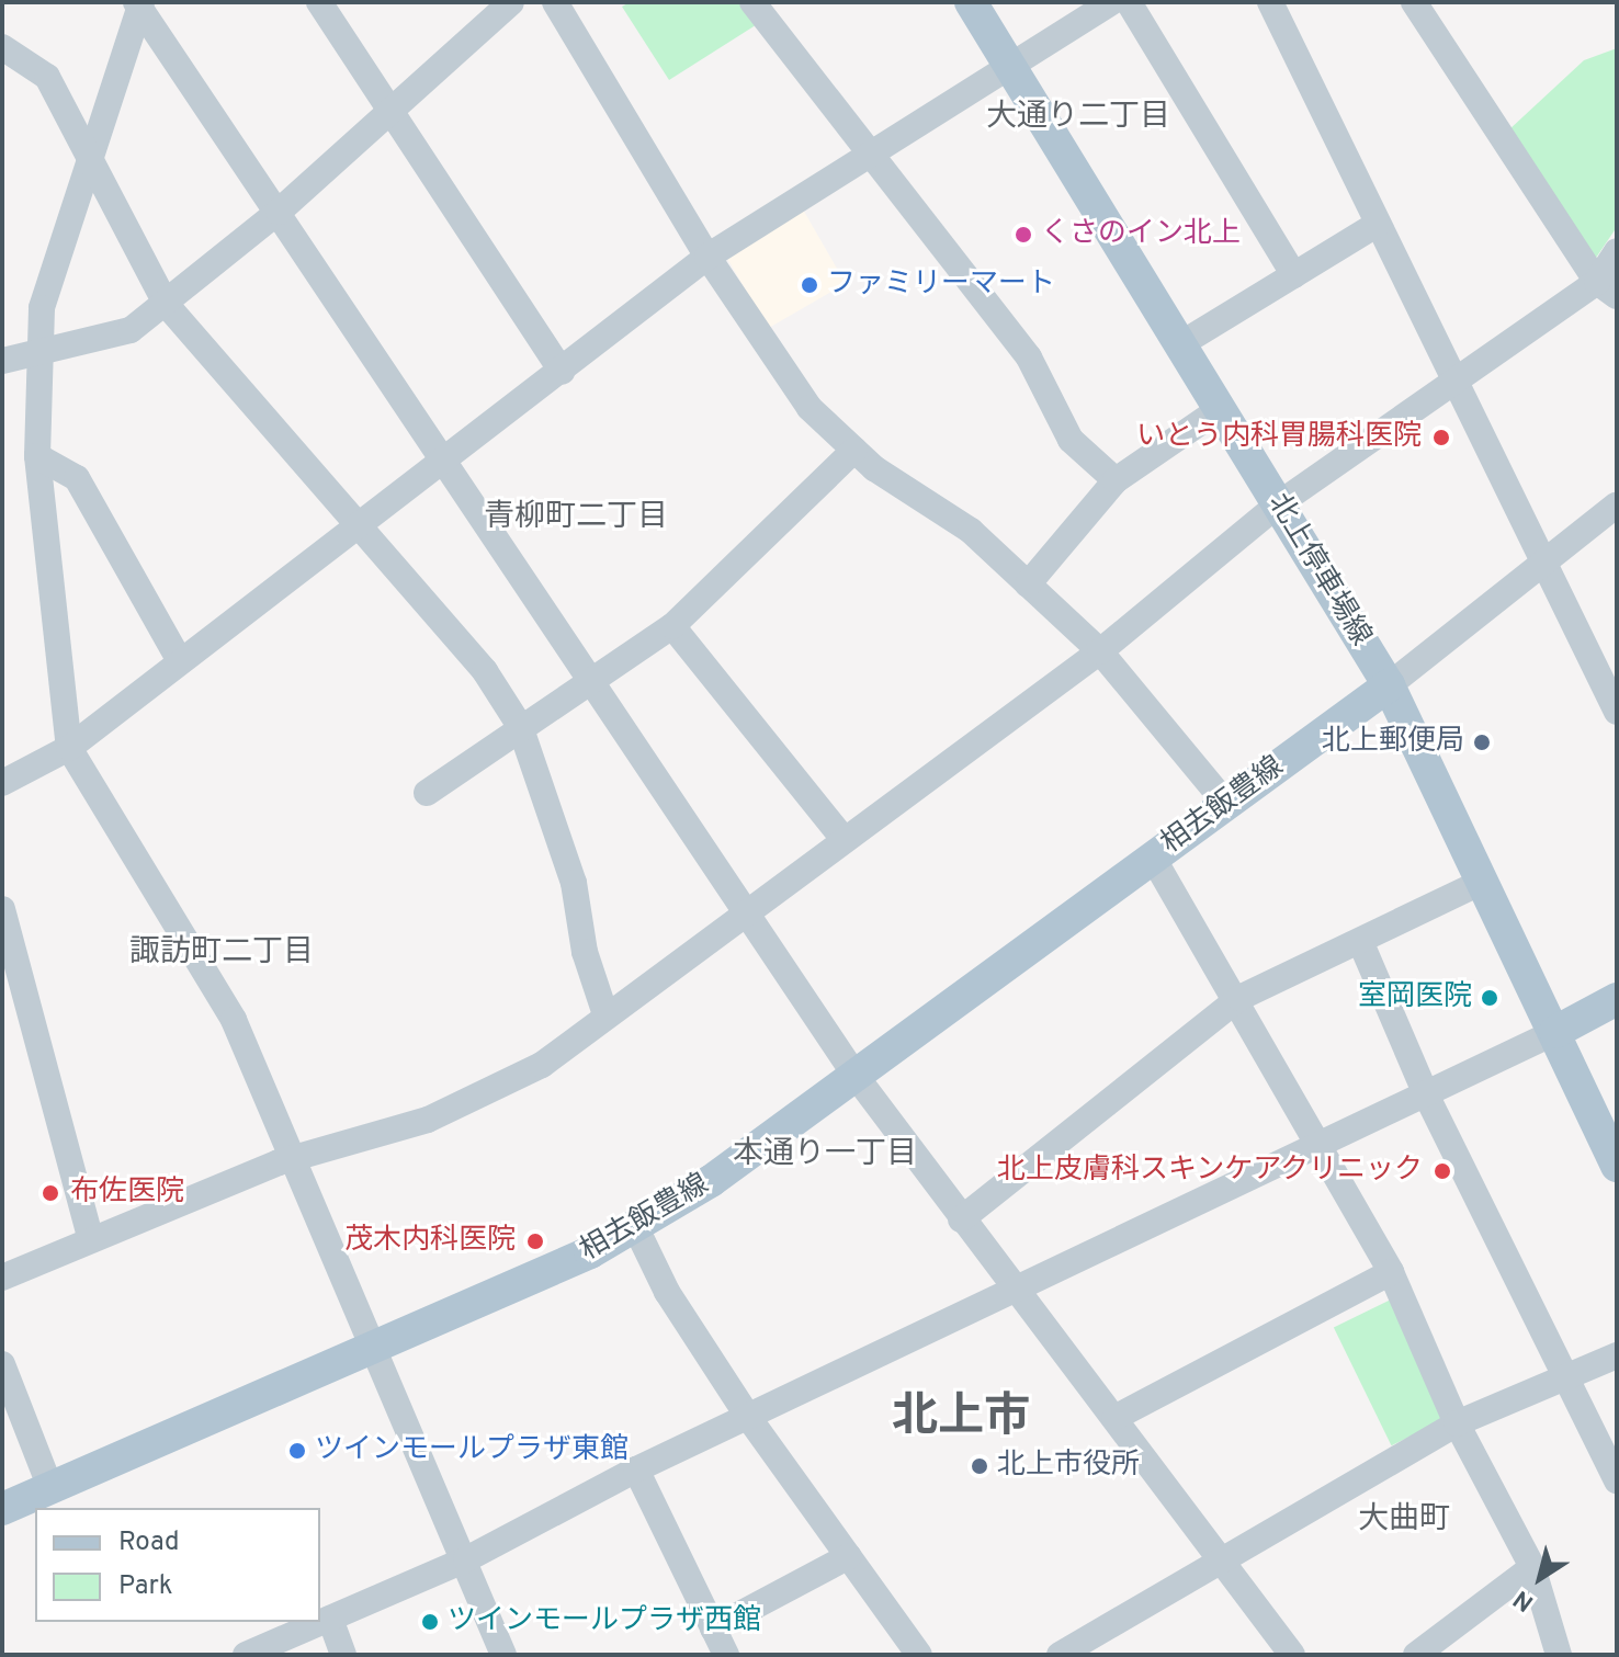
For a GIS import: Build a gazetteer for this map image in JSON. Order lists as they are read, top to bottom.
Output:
{
  "streets": {
    "main road": ["北上停車場線", "相去飯豊線"]
  },
  "crossings": [
    ["北上停車場線", "相去飯豊線"]
  ],
  "districts": [
    "大通り二丁目",
    "青柳町二丁目",
    "諏訪町二丁目",
    "本通り一丁目",
    "北上市",
    "大曲町"
  ],
  "places": [
    "くさのイン北上",
    "ファミリーマート",
    "いとう内科胃腸科医院",
    "北上郵便局",
    "室岡医院",
    "北上皮膚科スキンケアクリニック",
    "布佐医院",
    "茂木内科医院",
    "ツインモールプラザ東館",
    "北上市役所",
    "ツインモールプラザ西館"
  ],
  "legend": ["Road", "Park"],
  "north": "bottom left"
}
